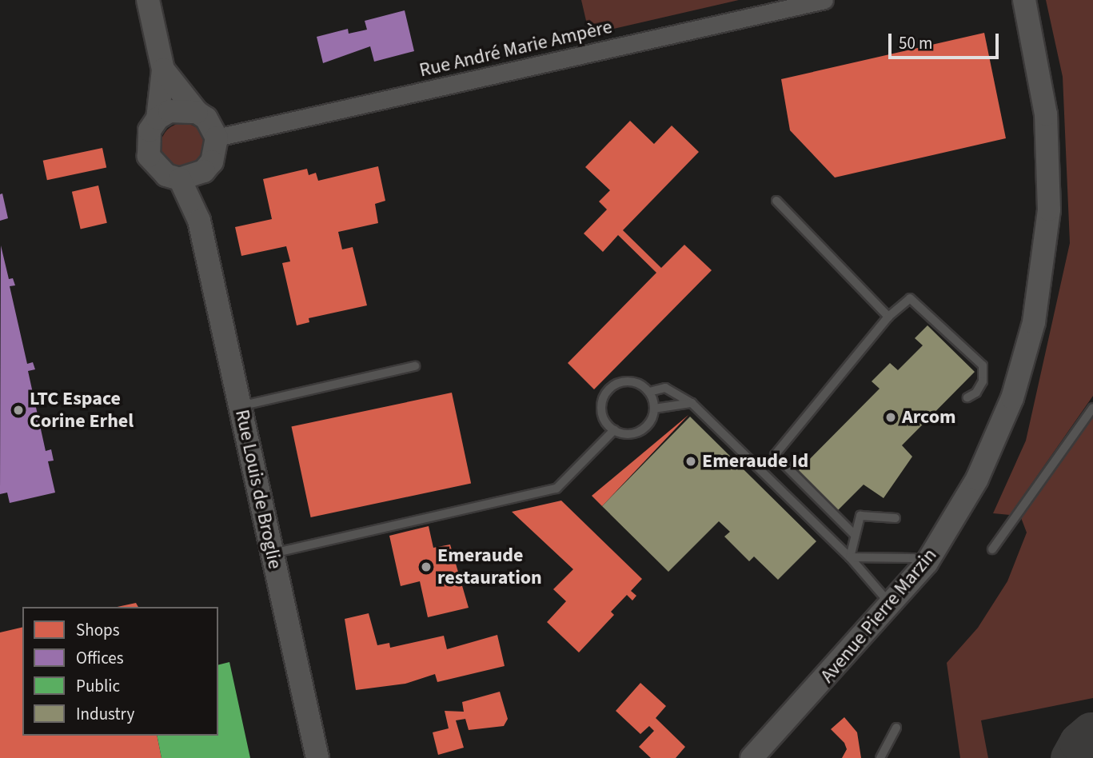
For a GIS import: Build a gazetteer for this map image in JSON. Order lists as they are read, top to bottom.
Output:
{
  "streets": {
    "street": ["Rue André Marie Ampère", "Rue Louis de Broglie", "Avenue Pierre Marzin"]
  },
  "crossings": [
    ["Rue André Marie Ampère", "Rue Louis de Broglie"]
  ],
  "places": [
    "LTC Espace Corine Erhel",
    "Arcom",
    "Emeraude Id",
    "Emeraude restauration"
  ],
  "legend": [
    "Shops",
    "Offices",
    "Public",
    "Industry"
  ],
  "scale_bar": "50 m"
}
